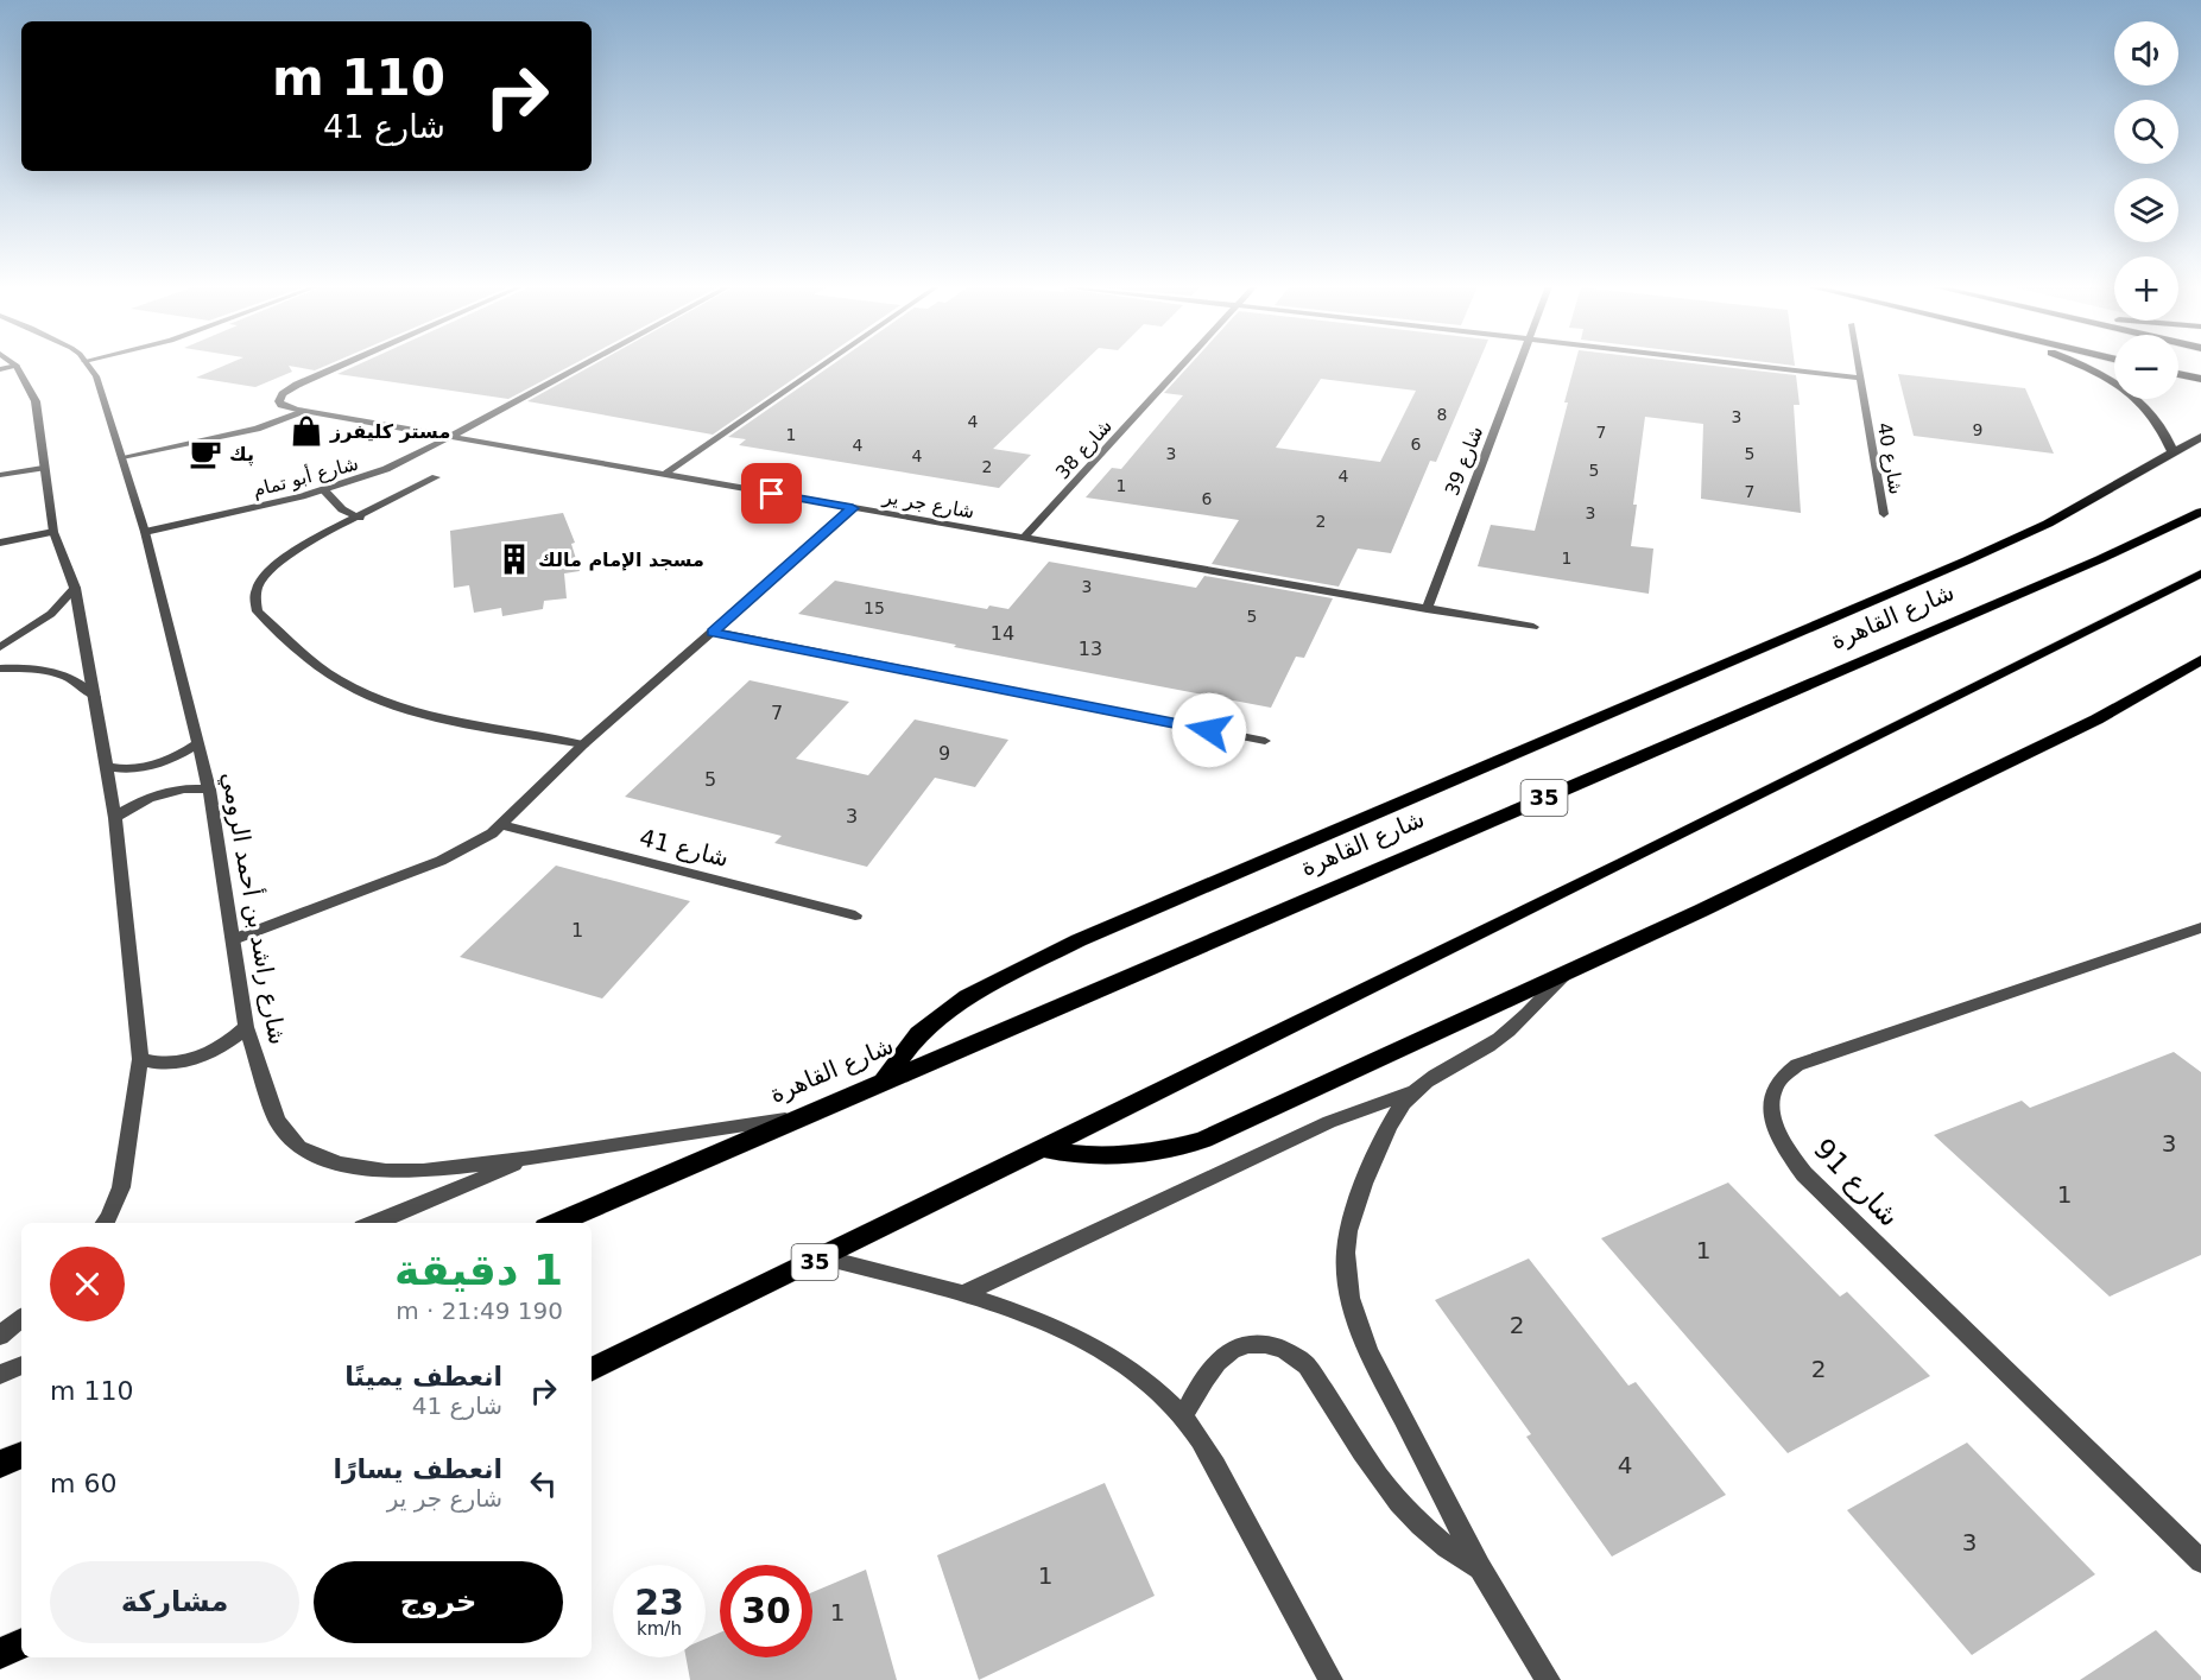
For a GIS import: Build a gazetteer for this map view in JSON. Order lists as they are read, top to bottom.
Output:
{
  "streets": {
    "main road": ["شارع القاهرة", "35"],
    "street": [
      "شارع 38",
      "شارع 40",
      "شارع 39",
      "شارع أبو تمام",
      "شارع جر ير",
      "شارع 41",
      "شارع راشد بن أحمد الرومي",
      "شارع 91"
    ]
  },
  "crossings": [
    ["شارع 38", "شارع جر ير"],
    ["شارع 39", "شارع جر ير"],
    ["شارع أبو تمام", "شارع جر ير"],
    ["شارع أبو تمام", "شارع راشد بن أحمد الرومي"],
    ["شارع القاهرة", "شارع راشد بن أحمد الرومي"]
  ],
  "places": {
    "shop": ["مستر كليفرز"],
    "cafe": ["پك"],
    "building": ["مسجد الإمام مالك"]
  },
  "house_numbers": [
    "8",
    "3",
    "4",
    "9",
    "7",
    "1",
    "6",
    "4",
    "3",
    "5",
    "4",
    "2",
    "5",
    "4",
    "1",
    "7",
    "6",
    "3",
    "2",
    "1",
    "3",
    "15",
    "5",
    "14",
    "13",
    "7",
    "9",
    "5",
    "3",
    "1",
    "3",
    "1",
    "1",
    "2",
    "2",
    "4",
    "3",
    "1",
    "1"
  ],
  "page": {
    "map_buttons": ["+", "−"],
    "turn": ["110 m", "شارع 41"],
    "heading": ["1 دقيقة", "190 m · 21:49"],
    "list": [
      {
        "name": "انعطف يمينًا",
        "note": "شارع 41",
        "value": "110 m"
      },
      {
        "name": "انعطف يسارًا",
        "note": "شارع جر ير",
        "value": "60 m"
      }
    ],
    "buttons": ["خروج", "مشاركة"],
    "speed": "23 km/h",
    "limit": "30"
  }
}
